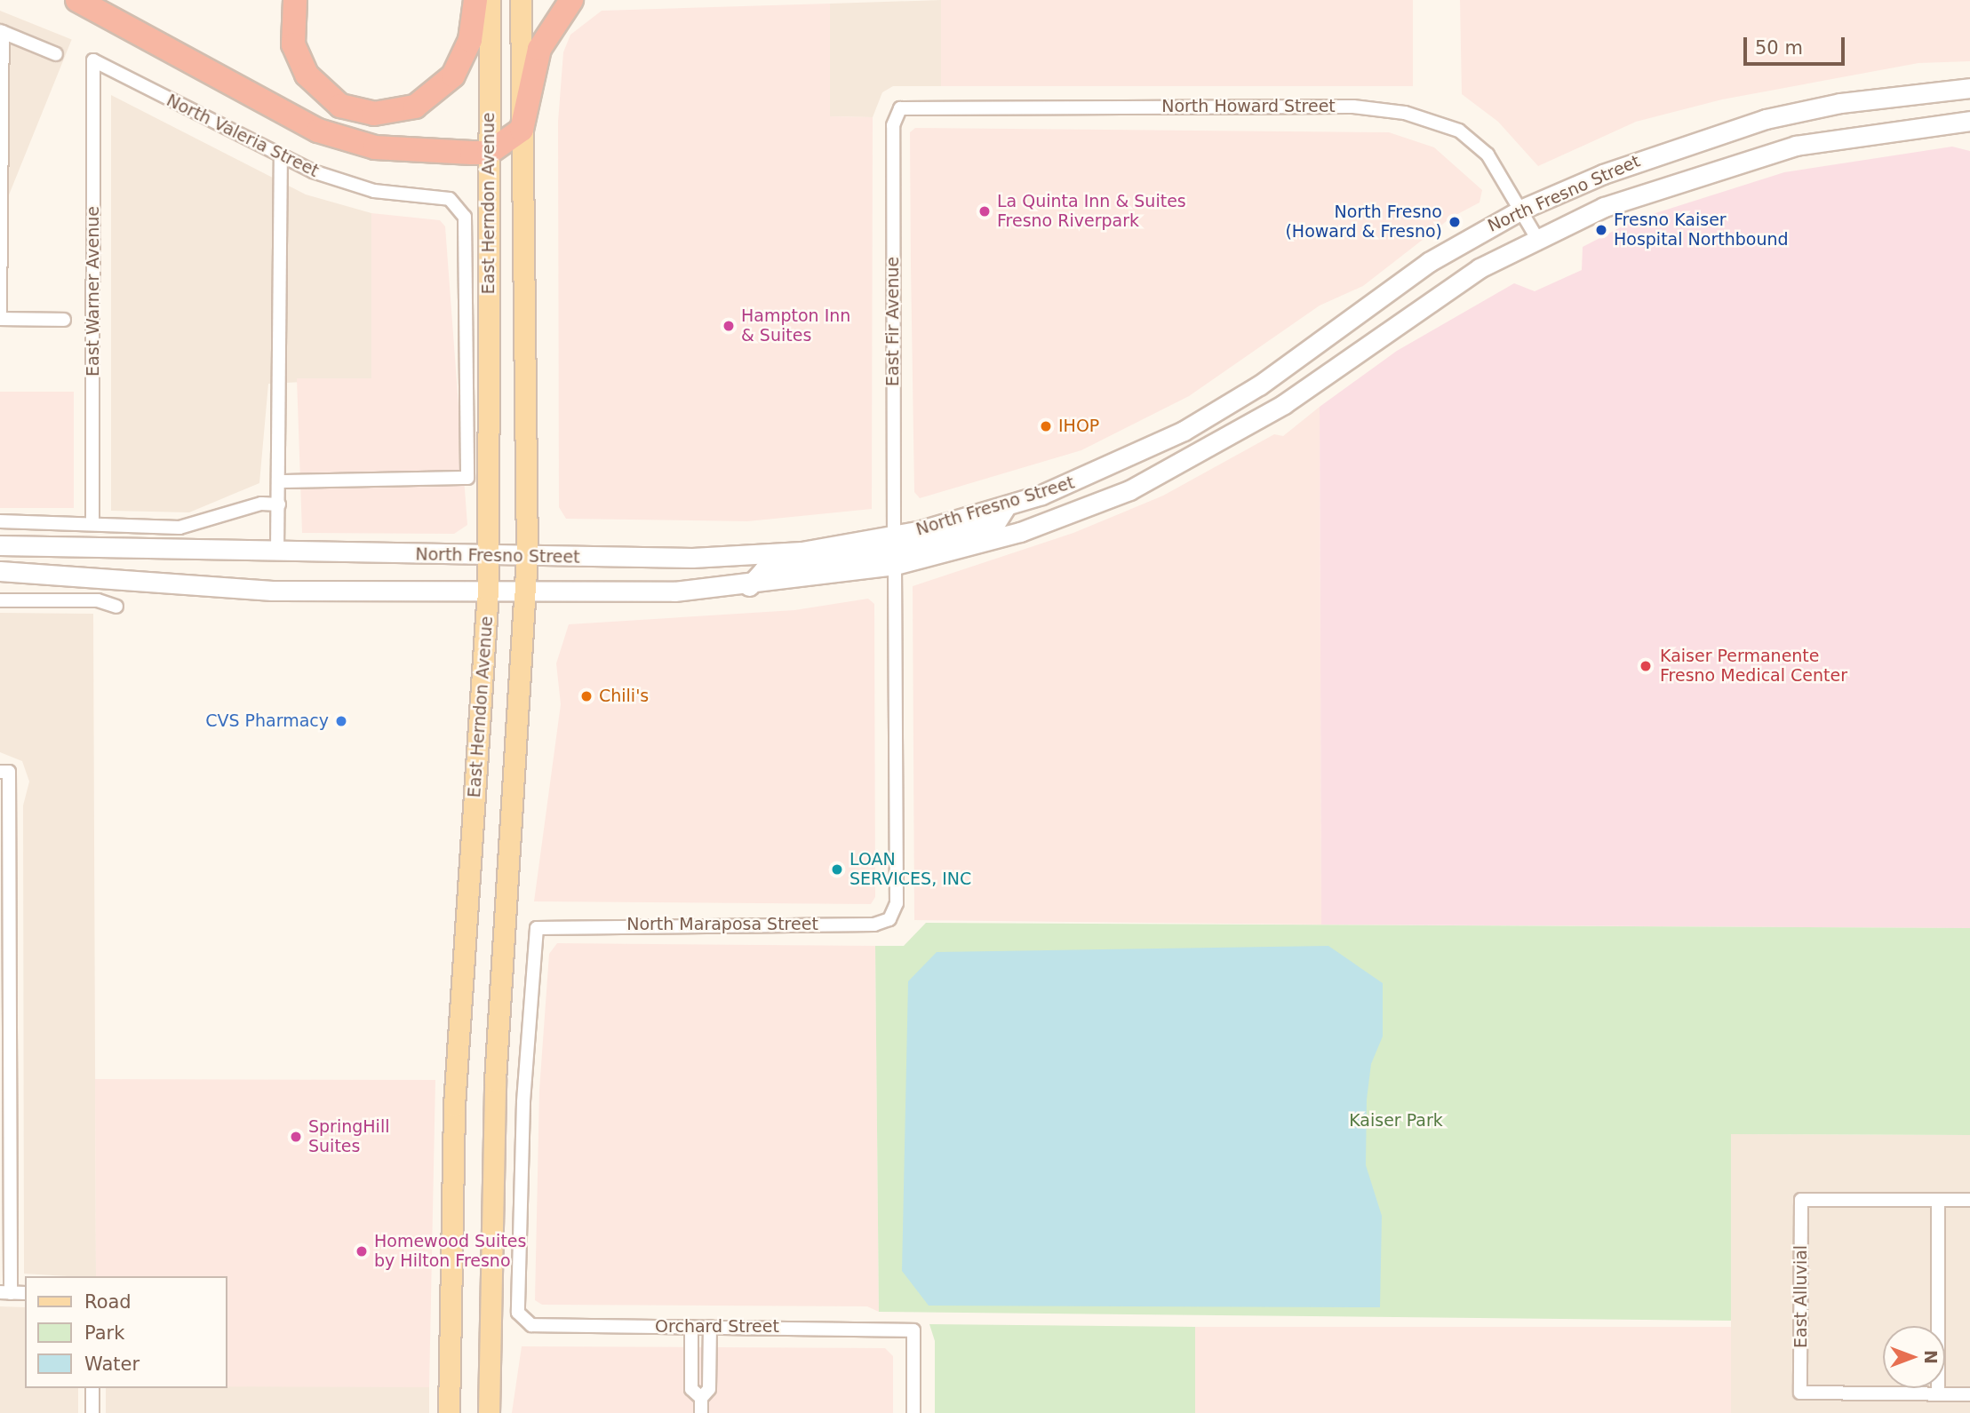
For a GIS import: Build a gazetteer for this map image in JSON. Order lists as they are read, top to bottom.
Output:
{
  "streets": {
    "main road": ["North Fresno Street", "East Herndon Avenue"],
    "street": [
      "North Howard Street",
      "North Valeria Street",
      "East Warner Avenue",
      "East Fir Avenue",
      "North Maraposa Street",
      "East Alluvial",
      "Orchard Street"
    ]
  },
  "crossings": [
    ["North Howard Street", "North Fresno Street"],
    ["North Howard Street", "East Fir Avenue"],
    ["North Valeria Street", "East Warner Avenue"],
    ["North Fresno Street", "East Herndon Avenue"],
    ["North Fresno Street", "East Fir Avenue"],
    ["North Fresno Street", "North Maraposa Street"],
    ["North Maraposa Street", "Orchard Street"]
  ],
  "parks": ["Kaiser Park"],
  "places": [
    "La Quinta Inn & Suites Fresno Riverpark",
    "North Fresno (Howard & Fresno)",
    "Fresno Kaiser Hospital Northbound",
    "Hampton Inn & Suites",
    "IHOP",
    "Kaiser Permanente Fresno Medical Center",
    "Chili's",
    "CVS Pharmacy",
    "LOAN SERVICES, INC",
    "SpringHill Suites",
    "Homewood Suites by Hilton Fresno"
  ],
  "legend": ["Road", "Park", "Water"],
  "scale_bar": "50 m",
  "north": "right"
}
